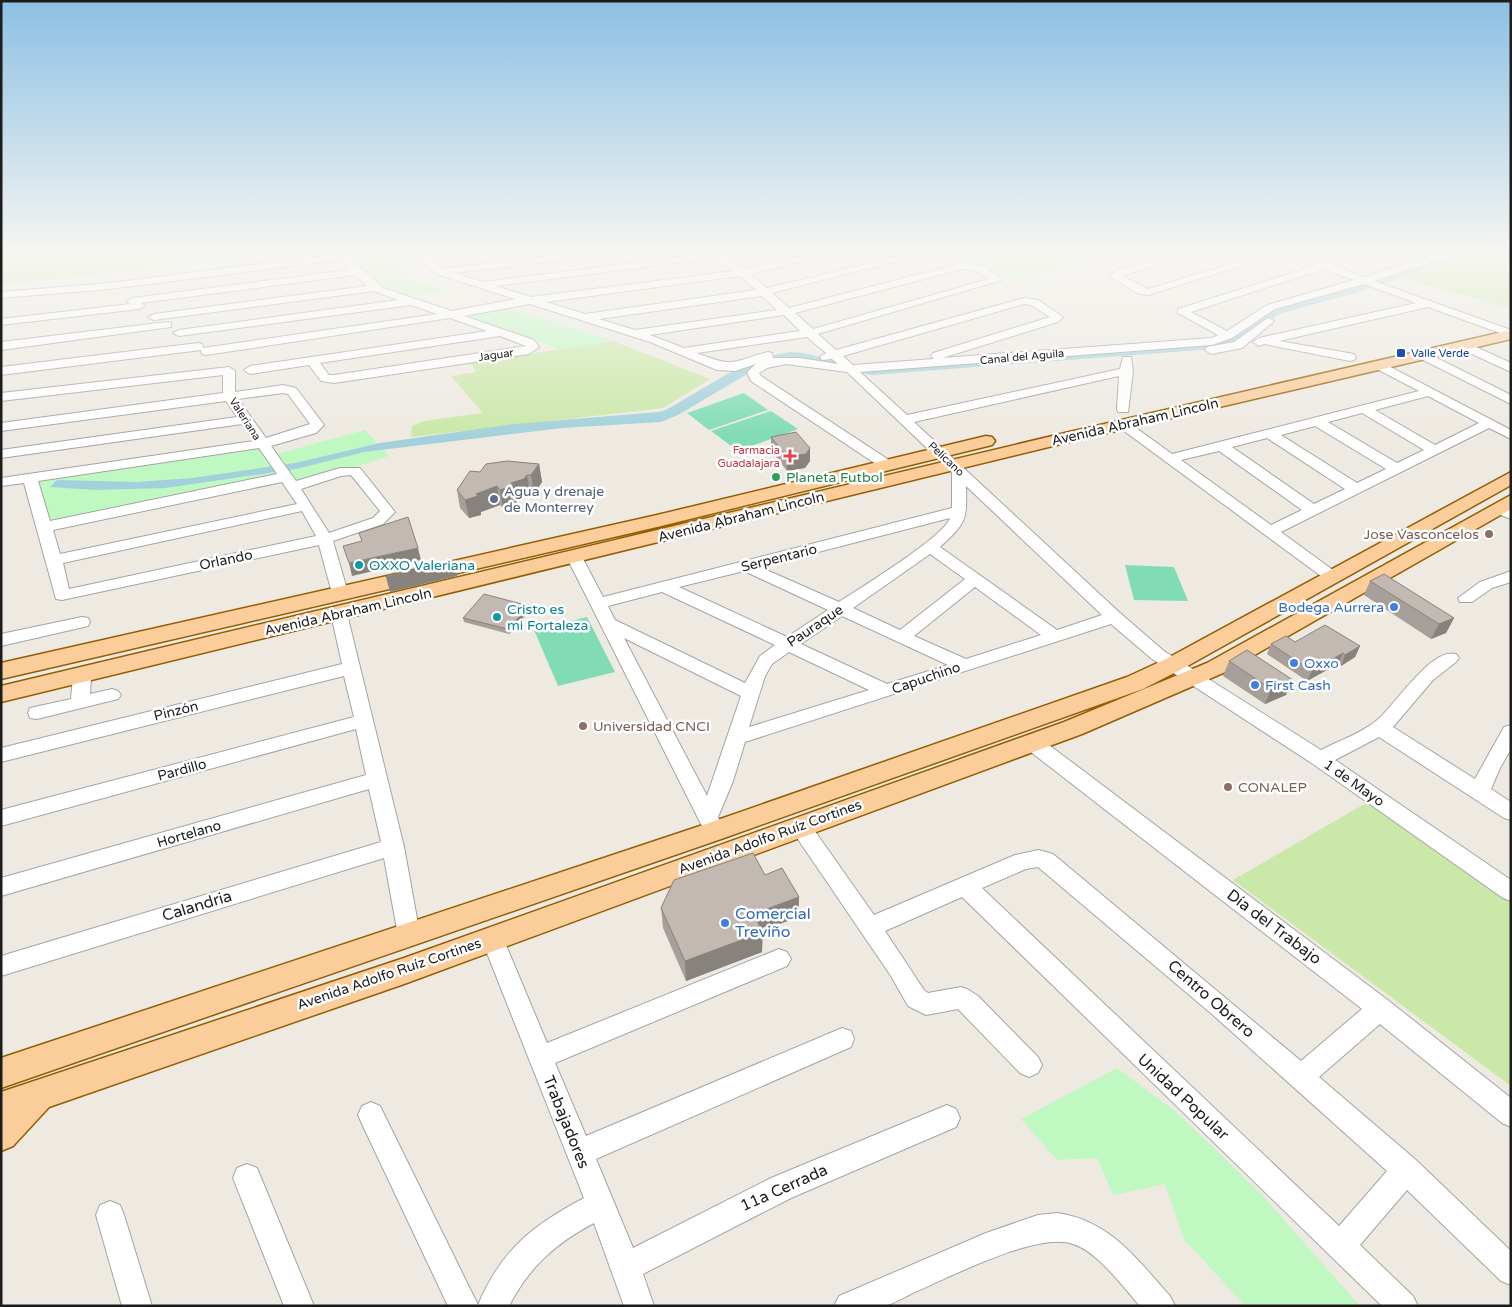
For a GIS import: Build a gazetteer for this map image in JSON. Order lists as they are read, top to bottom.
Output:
{
  "streets": {
    "main road": ["Avenida Abraham Lincoln", "Avenida Adolfo Ruíz Cortines"],
    "street": [
      "Jaguar",
      "Canal del Aguila",
      "Valeriana",
      "Pelícano",
      "Serpentario",
      "Orlando",
      "Pauraque",
      "Capuchino",
      "Pinzón",
      "Pardillo",
      "1 de Mayo",
      "Hortelano",
      "Calandria",
      "Día del Trabajo",
      "Centro Obrero",
      "Unidad Popular",
      "Trabajadores",
      "11a Cerrada"
    ]
  },
  "crossings": [
    ["Canal del Aguila", "Pelícano"],
    ["Valeriana", "Avenida Abraham Lincoln"],
    ["Valeriana", "Orlando"],
    ["Valeriana", "Pinzón"],
    ["Valeriana", "Pardillo"],
    ["Valeriana", "Hortelano"],
    ["Valeriana", "Avenida Adolfo Ruíz Cortines"],
    ["Valeriana", "Calandria"],
    ["Avenida Abraham Lincoln", "Pelícano"],
    ["Avenida Abraham Lincoln", "Pauraque"],
    ["Pelícano", "Pauraque"],
    ["Pelícano", "Capuchino"],
    ["Pelícano", "1 de Mayo"],
    ["Pelícano", "Avenida Adolfo Ruíz Cortines"],
    ["Serpentario", "Pauraque"],
    ["Pauraque", "Capuchino"],
    ["Pauraque", "Avenida Adolfo Ruíz Cortines"],
    ["1 de Mayo", "Avenida Adolfo Ruíz Cortines"],
    ["Avenida Adolfo Ruíz Cortines", "Día del Trabajo"],
    ["Avenida Adolfo Ruíz Cortines", "Trabajadores"],
    ["Centro Obrero", "Unidad Popular"],
    ["Trabajadores", "11a Cerrada"]
  ],
  "places": {
    "transit": ["Valle Verde"],
    "health": ["Farmacia Guadalajara"],
    "other": [
      "Planeta Futbol",
      "Agua y drenaje de Monterrey",
      "Jose Vasconcelos",
      "OXXO Valeriana",
      "Bodega Aurrera",
      "Cristo es mi Fortaleza",
      "Oxxo",
      "First Cash",
      "Universidad CNCI",
      "CONALEP",
      "Comercial Treviño"
    ]
  }
}
